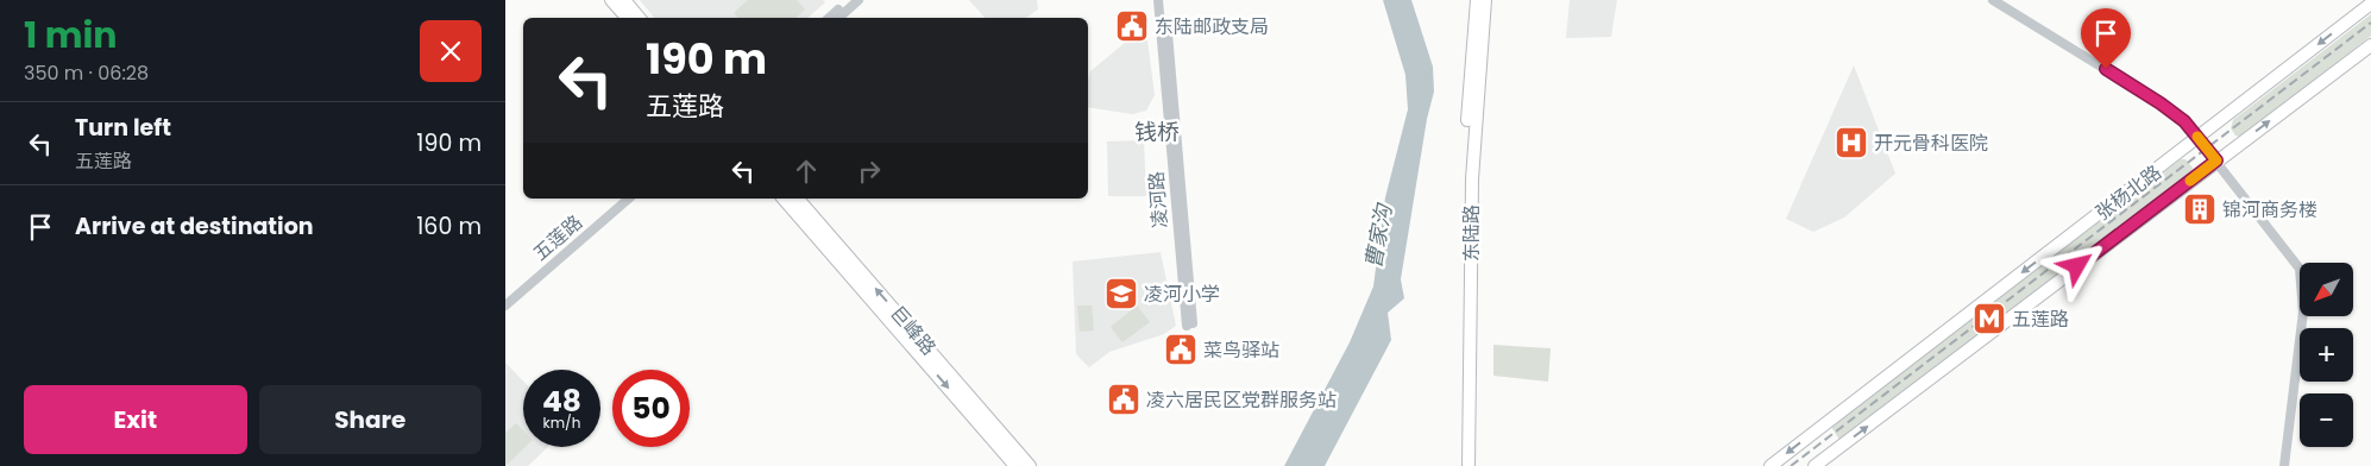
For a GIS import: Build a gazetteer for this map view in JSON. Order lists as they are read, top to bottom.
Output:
{
  "streets": {
    "main road": ["张杨北路", "东陆路", "巨峰路"],
    "street": ["凌河路", "五莲路"]
  },
  "districts": ["钱桥"],
  "water": ["曹家沟"],
  "places": {
    "public building": ["东陆邮政支局", "菜鸟驿站", "凌六居民区党群服务站"],
    "hospital": ["开元骨科医院"],
    "building": ["锦河商务楼"],
    "school or university": ["凌河小学"],
    "metro station": ["五莲路"]
  },
  "north": "bottom left",
  "page": {
    "heading": ["1 min", "350 m · 06:28"],
    "turn": ["190 m", "五莲路"],
    "list": [
      {
        "name": "Turn left",
        "note": "五莲路",
        "value": "190 m"
      },
      {
        "name": "Arrive at destination",
        "value": "160 m"
      }
    ],
    "map_buttons": ["+", "−"],
    "speed": "48 km/h",
    "limit": "50",
    "buttons": ["Exit", "Share"]
  }
}
